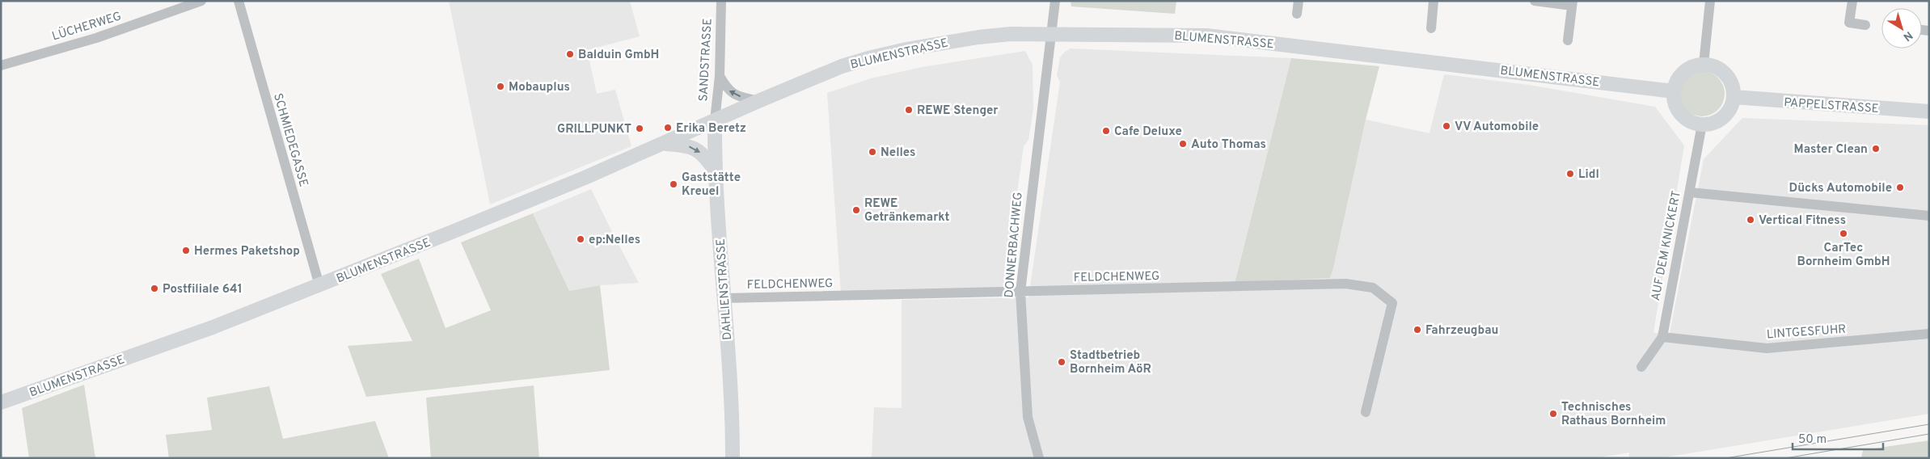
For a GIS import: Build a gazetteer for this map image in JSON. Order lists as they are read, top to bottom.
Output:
{
  "streets": {
    "main road": ["BLUMENSTRASSE", "PAPPELSTRASSE", "DAHLIENSTRASSE"],
    "street": [
      "LÜCHERWEG",
      "SANDSTRASSE",
      "SCHMIEDEGASSE",
      "DONNERBACHWEG",
      "AUF DEM KNICKERT",
      "FELDCHENWEG",
      "LINTGESFUHR"
    ]
  },
  "crossings": [
    ["BLUMENSTRASSE", "SANDSTRASSE"],
    ["BLUMENSTRASSE", "PAPPELSTRASSE"],
    ["BLUMENSTRASSE", "SCHMIEDEGASSE"],
    ["BLUMENSTRASSE", "DONNERBACHWEG"],
    ["BLUMENSTRASSE", "AUF DEM KNICKERT"],
    ["BLUMENSTRASSE", "DAHLIENSTRASSE"],
    ["SANDSTRASSE", "DAHLIENSTRASSE"],
    ["PAPPELSTRASSE", "AUF DEM KNICKERT"],
    ["DONNERBACHWEG", "FELDCHENWEG"],
    ["AUF DEM KNICKERT", "LINTGESFUHR"],
    ["FELDCHENWEG", "DAHLIENSTRASSE"]
  ],
  "places": [
    "Balduin GmbH",
    "Mobauplus",
    "REWE Stenger",
    "VV Automobile",
    "Erika Beretz",
    "GRILLPUNKT",
    "Cafe Deluxe",
    "Auto Thomas",
    "Master Clean",
    "Nelles",
    "Lidl",
    "Gaststätte Kreuel",
    "Dücks Automobile",
    "REWE Getränkemarkt",
    "Vertical Fitness",
    "CarTec Bornheim GmbH",
    "ep:Nelles",
    "Hermes Paketshop",
    "Postfiliale 641",
    "Fahrzeugbau",
    "Stadtbetrieb Bornheim AöR",
    "Technisches Rathaus Bornheim"
  ],
  "scale_bar": "50 m",
  "north": "bottom right"
}
